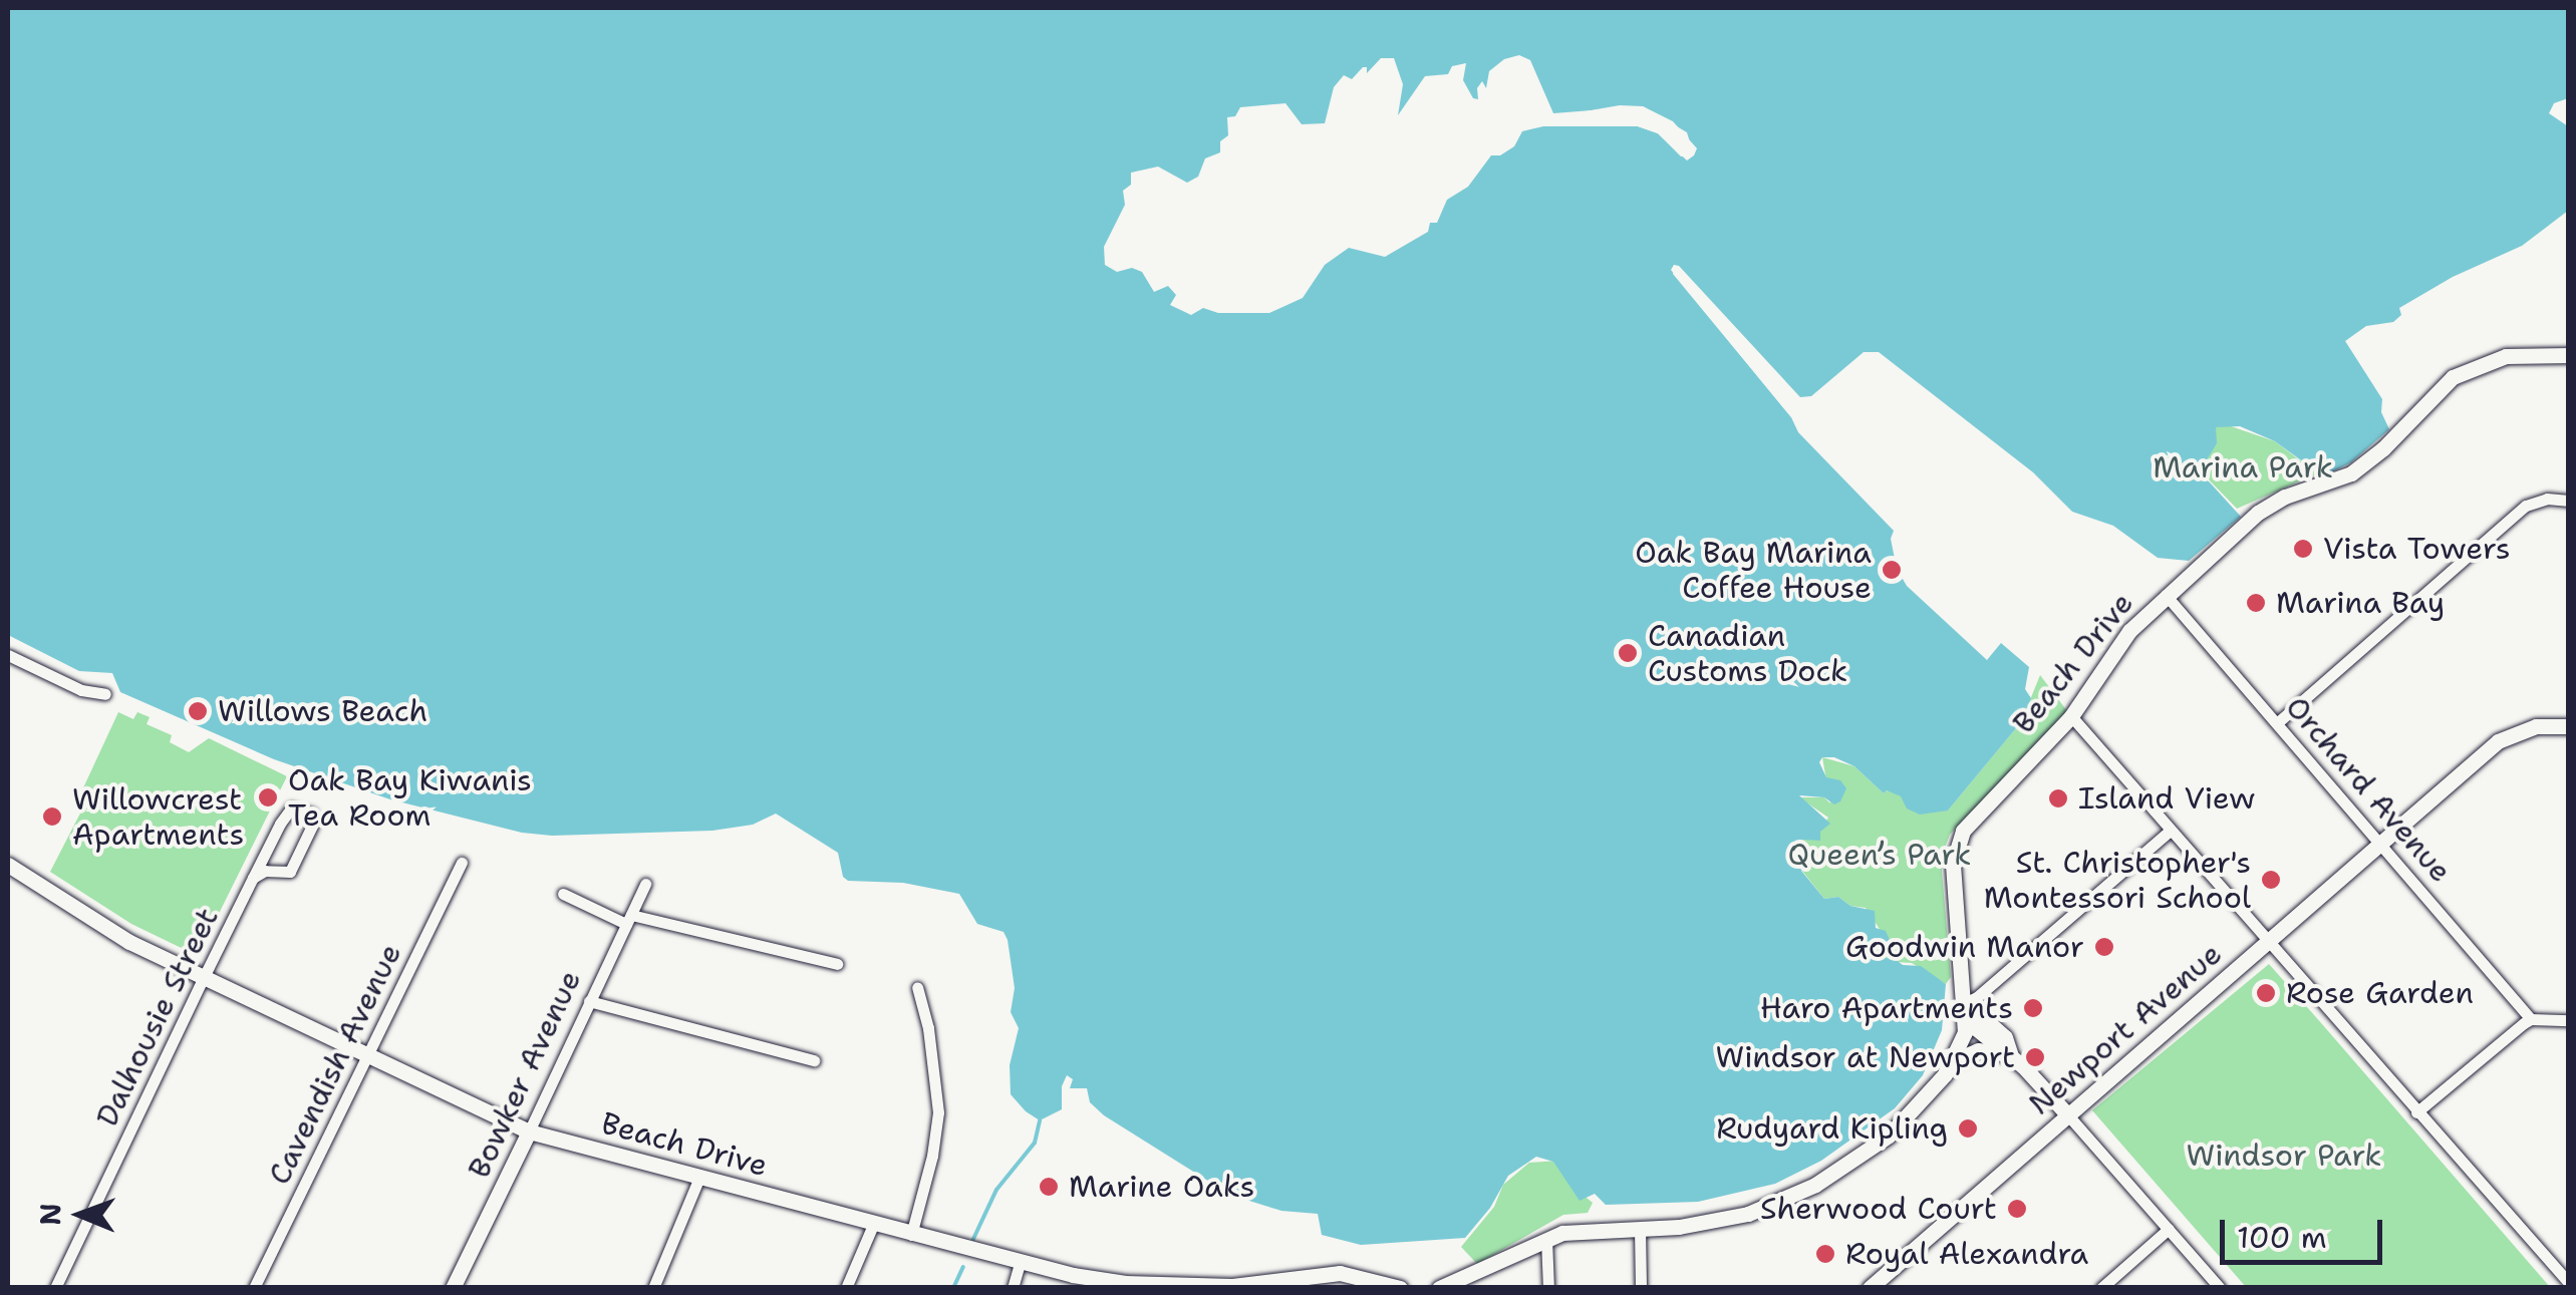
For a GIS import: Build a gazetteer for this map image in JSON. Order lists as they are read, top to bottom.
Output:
{
  "streets": {
    "main road": ["Beach Drive", "Newport Avenue", "Bowker Avenue"],
    "street": ["Orchard Avenue", "Dalhousie Street", "Cavendish Avenue"]
  },
  "crossings": [
    ["Beach Drive", "Orchard Avenue"],
    ["Beach Drive", "Dalhousie Street"],
    ["Beach Drive", "Cavendish Avenue"],
    ["Beach Drive", "Bowker Avenue"],
    ["Orchard Avenue", "Newport Avenue"]
  ],
  "parks": ["Marina Park", "Queen’s Park", "Windsor Park"],
  "places": [
    "Vista Towers",
    "Oak Bay Marina Coffee House",
    "Marina Bay",
    "Canadian Customs Dock",
    "Willows Beach",
    "Oak Bay Kiwanis Tea Room",
    "Island View",
    "Willowcrest Apartments",
    "St. Christopher's Montessori School",
    "Goodwin Manor",
    "Rose Garden",
    "Haro Apartments",
    "Windsor at Newport",
    "Rudyard Kipling",
    "Marine Oaks",
    "Sherwood Court",
    "Royal Alexandra"
  ],
  "scale_bar": "100 m",
  "north": "left"
}
